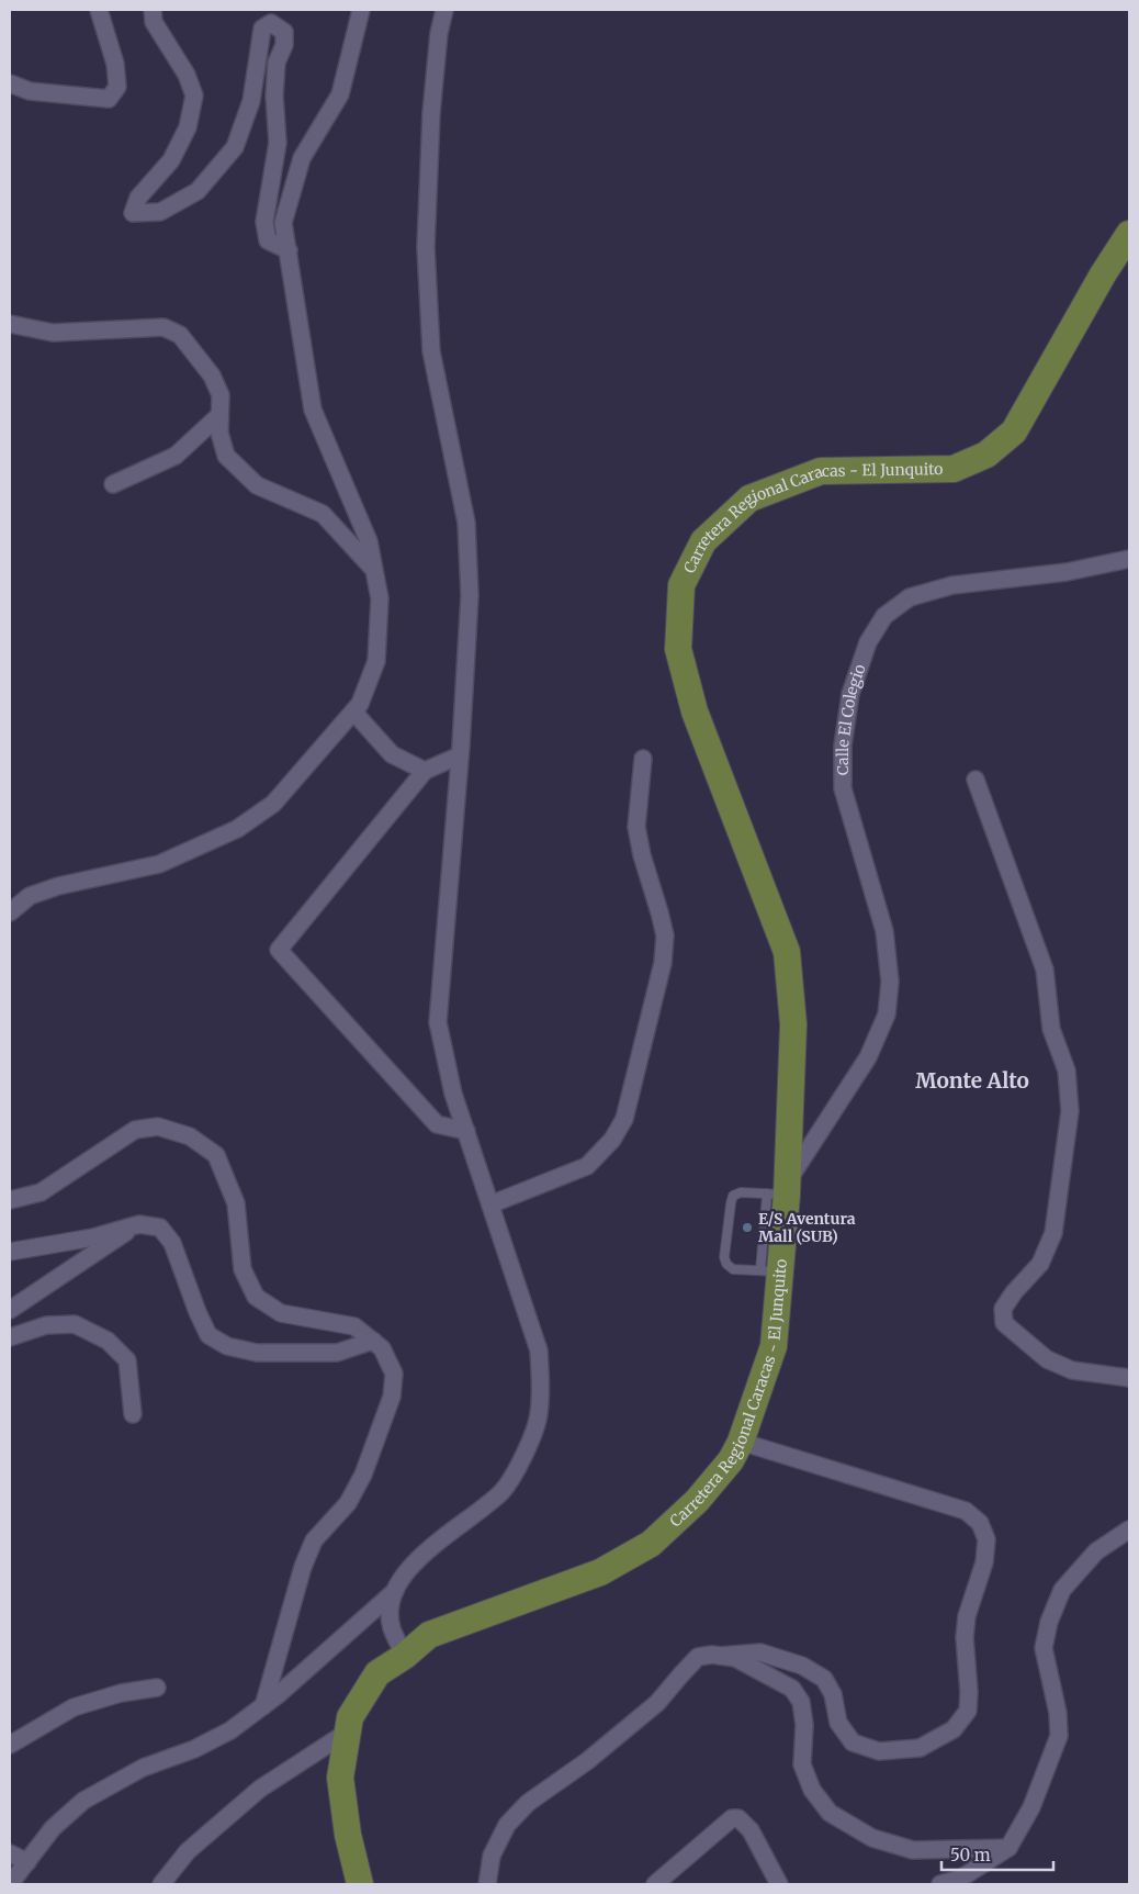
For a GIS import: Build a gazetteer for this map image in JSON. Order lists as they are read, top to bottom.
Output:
{
  "streets": {
    "main road": ["Carretera Regional Caracas - El Junquito"],
    "street": ["Calle El Colegio"]
  },
  "crossings": [
    ["Carretera Regional Caracas - El Junquito", "Calle El Colegio"]
  ],
  "districts": ["Monte Alto"],
  "places": ["E/S Aventura Mall (SUB)"],
  "scale_bar": "50 m"
}
